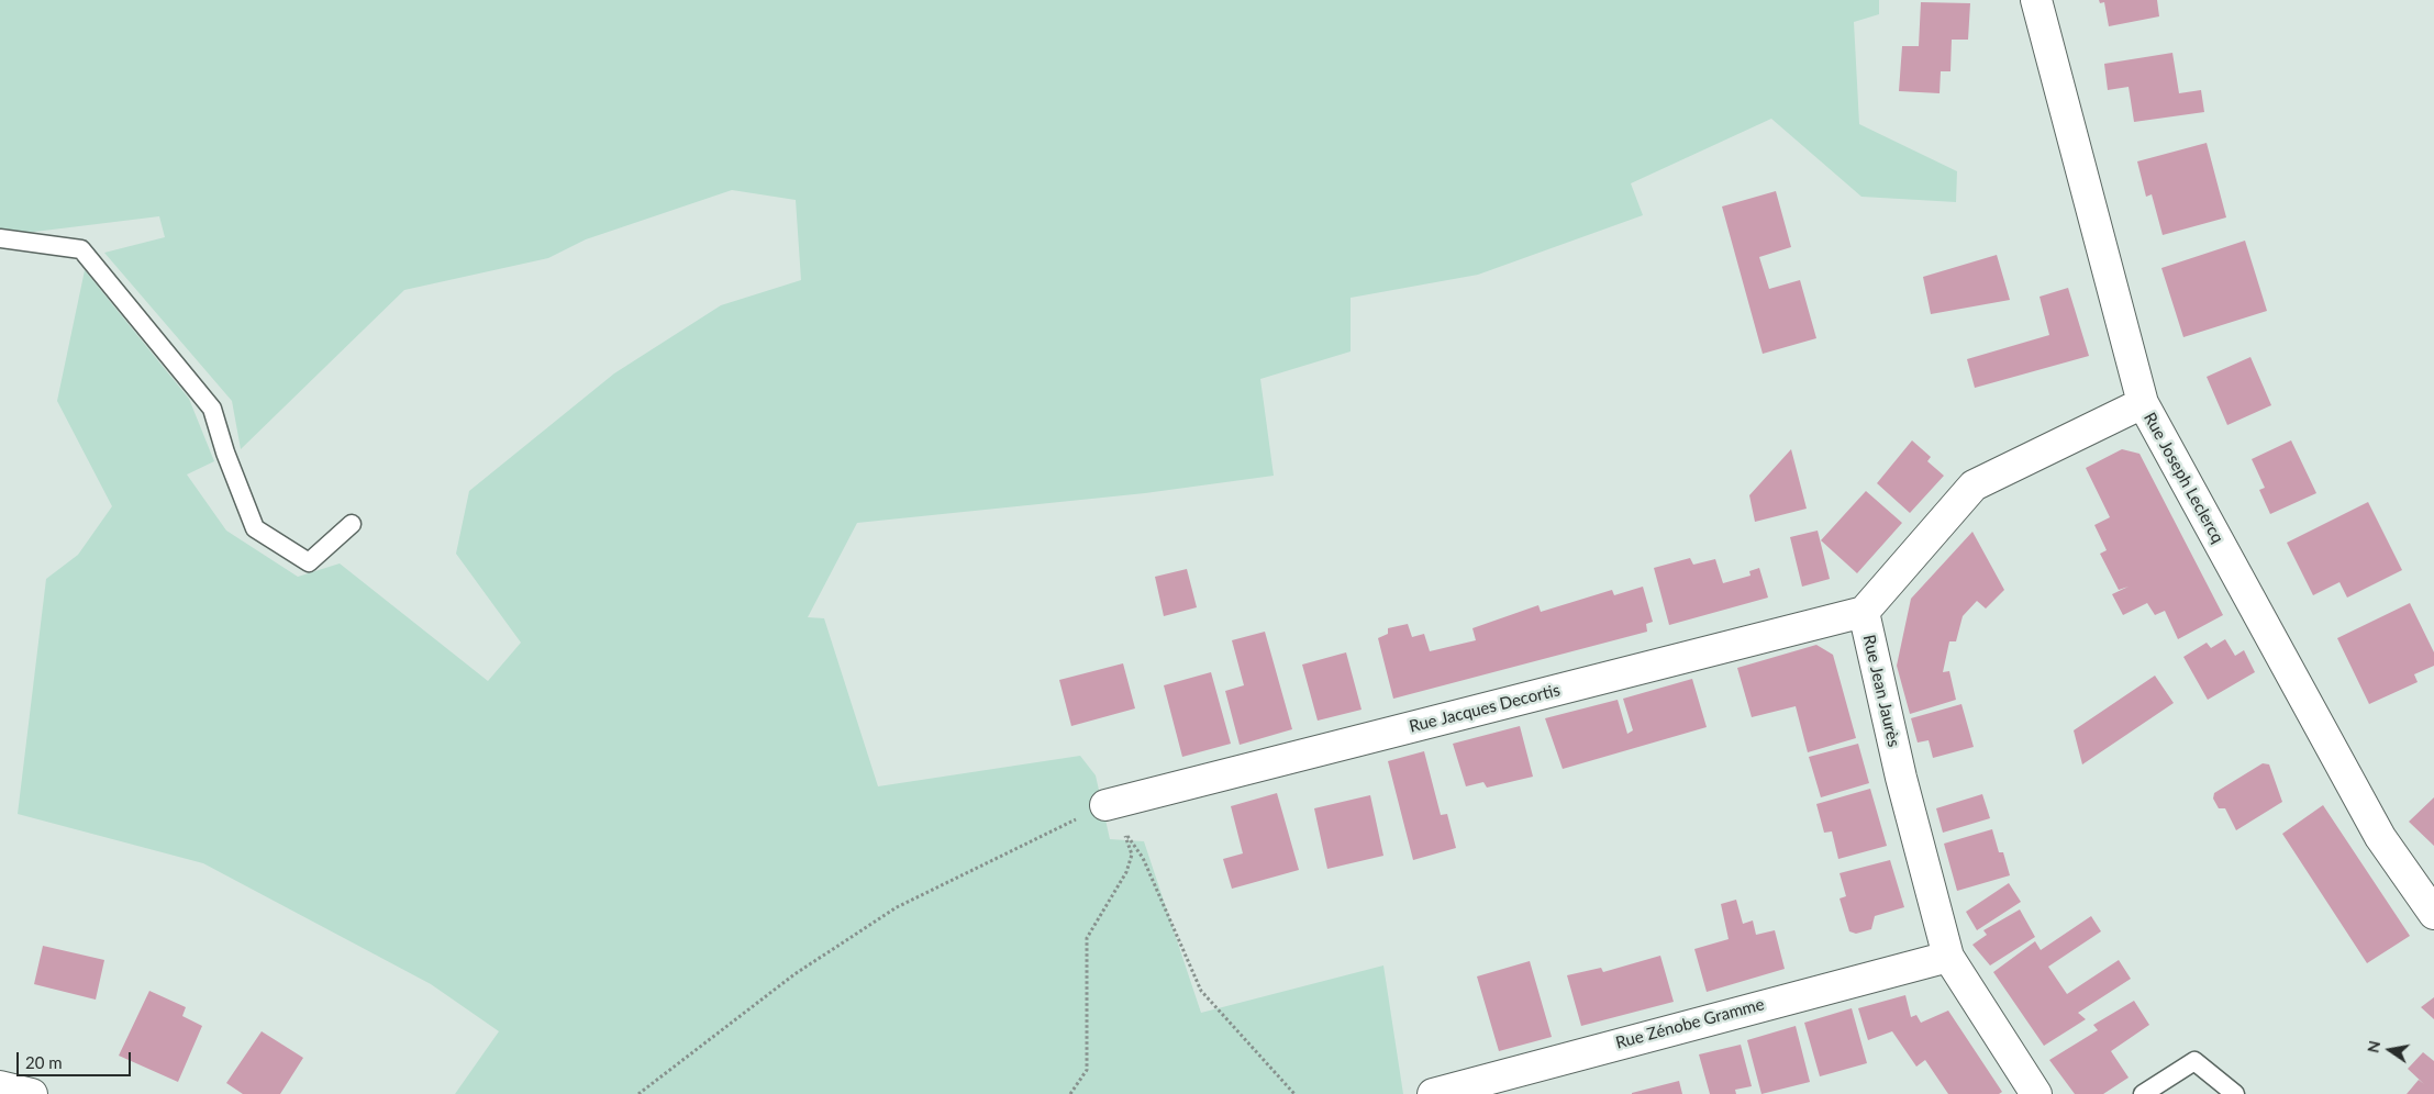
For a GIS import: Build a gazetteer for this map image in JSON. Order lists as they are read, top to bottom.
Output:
{
  "streets": {
    "street": [
      "Rue Joseph Leclercq",
      "Rue Jean Jaurès",
      "Rue Jacques Decortis",
      "Rue Zénobe Gramme"
    ]
  },
  "crossings": [
    ["Rue Joseph Leclercq", "Rue Jean Jaurès"],
    ["Rue Jean Jaurès", "Rue Jacques Decortis"],
    ["Rue Jean Jaurès", "Rue Zénobe Gramme"]
  ],
  "scale_bar": "20 m",
  "north": "left"
}
